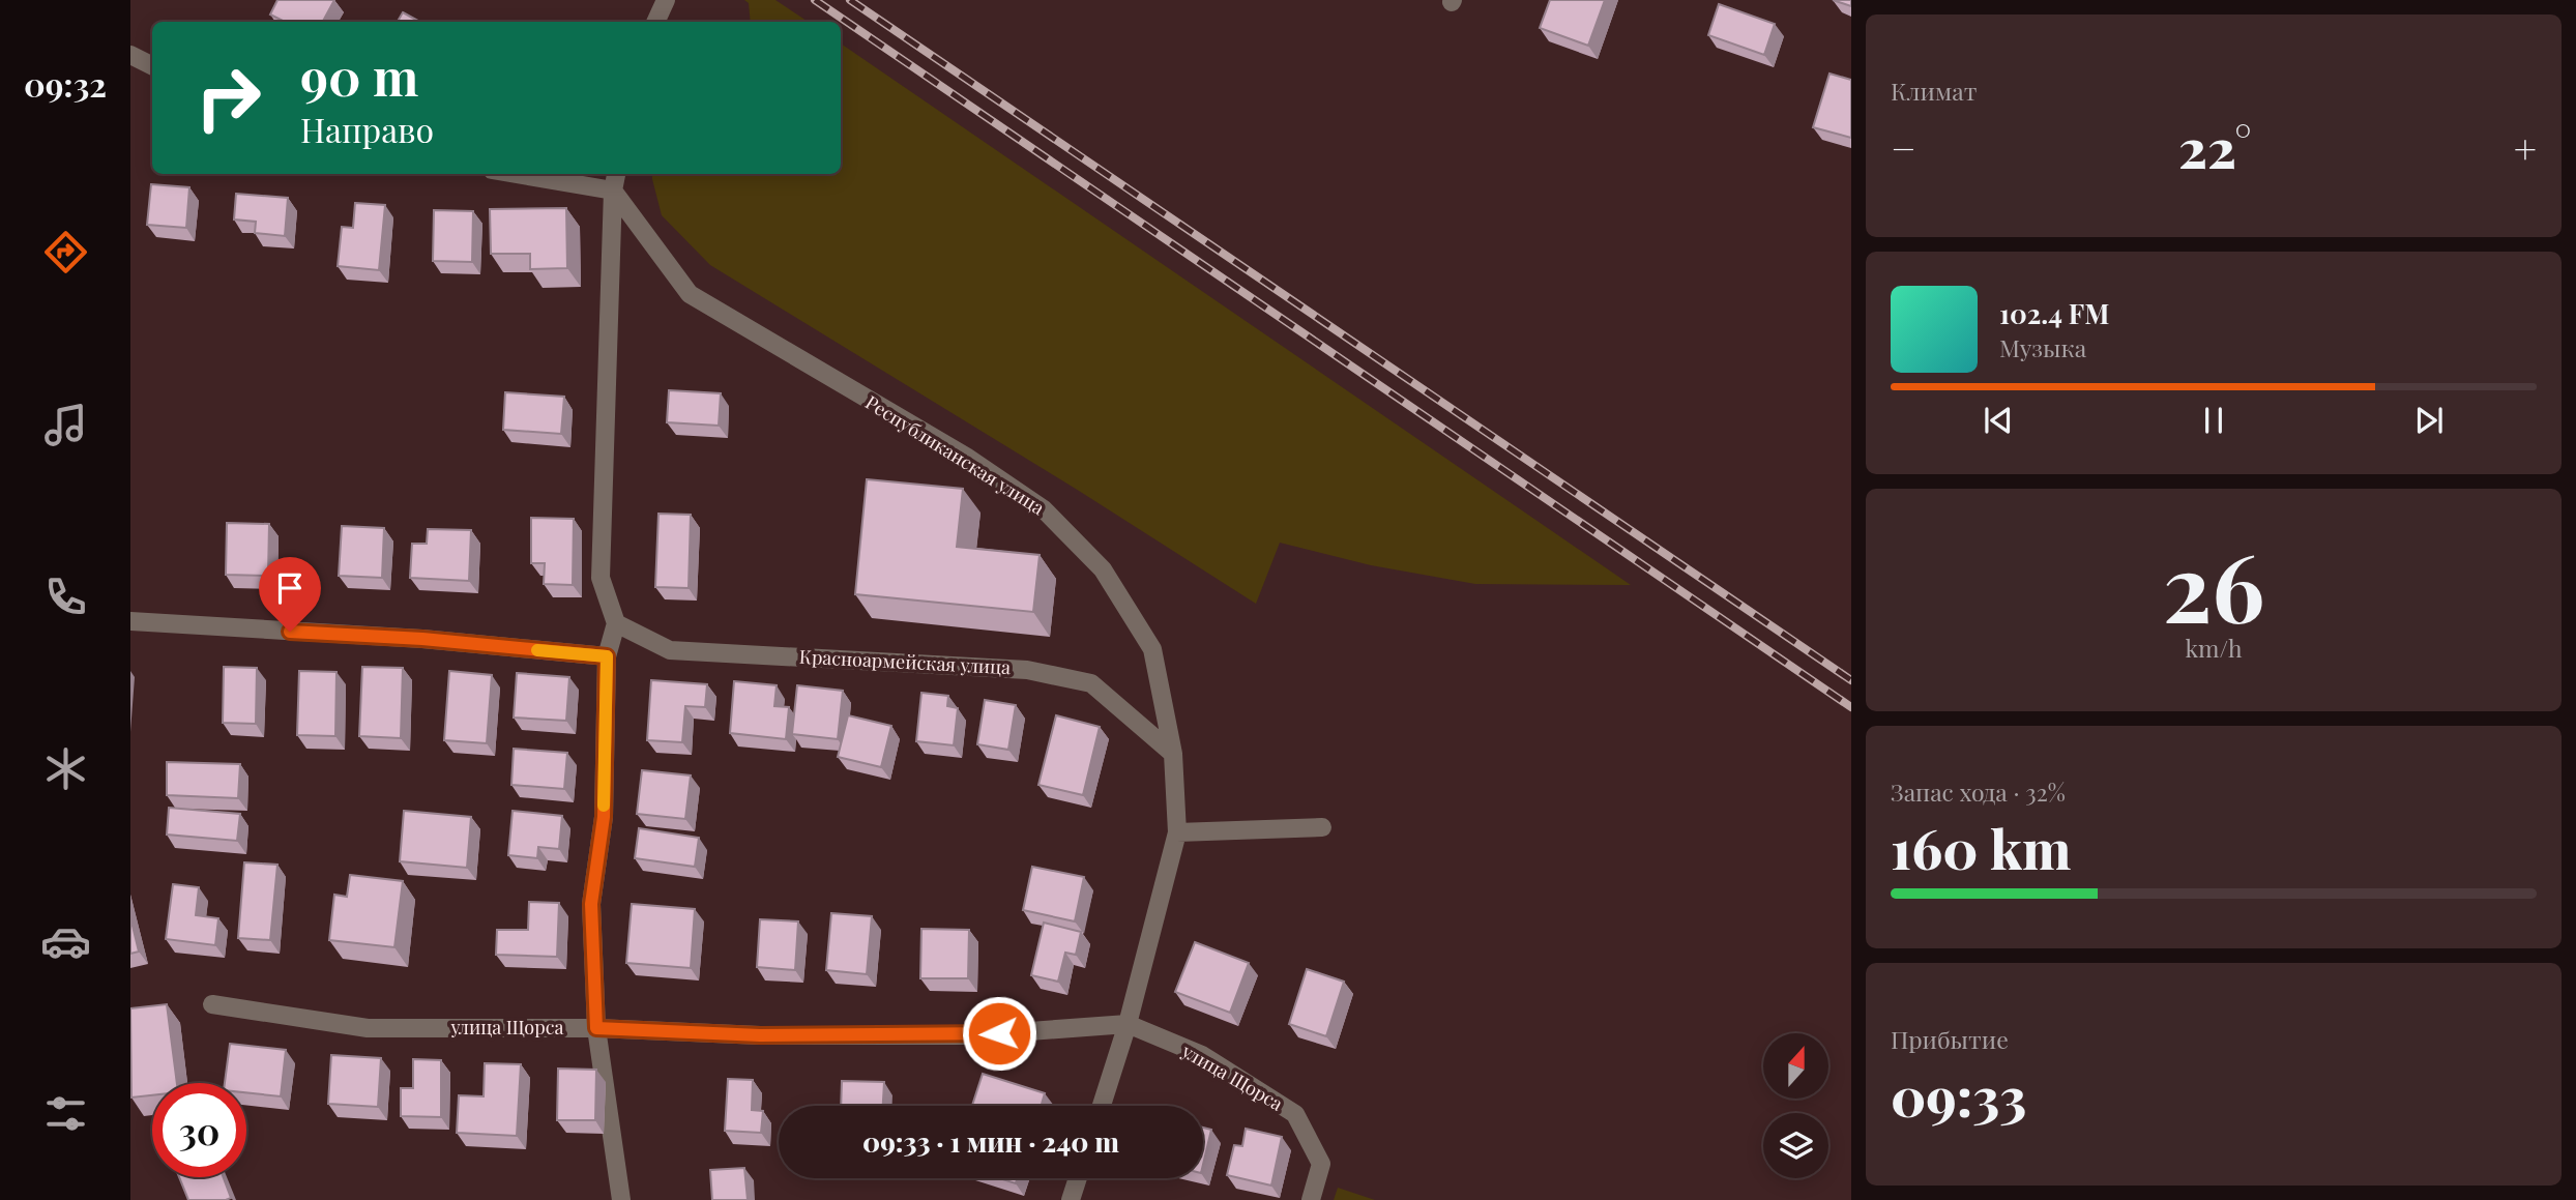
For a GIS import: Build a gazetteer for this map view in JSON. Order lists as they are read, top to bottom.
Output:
{
  "streets": {
    "street": ["Республиканская улица", "Красноармейская улица", "улица Щорса"]
  },
  "crossings": [
    ["Республиканская улица", "Красноармейская улица"],
    ["Республиканская улица", "улица Щорса"]
  ],
  "north": "top",
  "page": {
    "tabs": "09:32",
    "tile": [
      "Климат",
      ["26", "km/h"],
      ["Запас хода · 32%", "160 km"],
      ["Прибытие", "09:33"]
    ],
    "turn": ["90 m", "Направо"],
    "heat": ["−", "22°", "+"],
    "song": ["102.4 FM", "Музыка"],
    "limit": "30",
    "trip": "09:33 · 1 мин · 240 m"
  }
}
